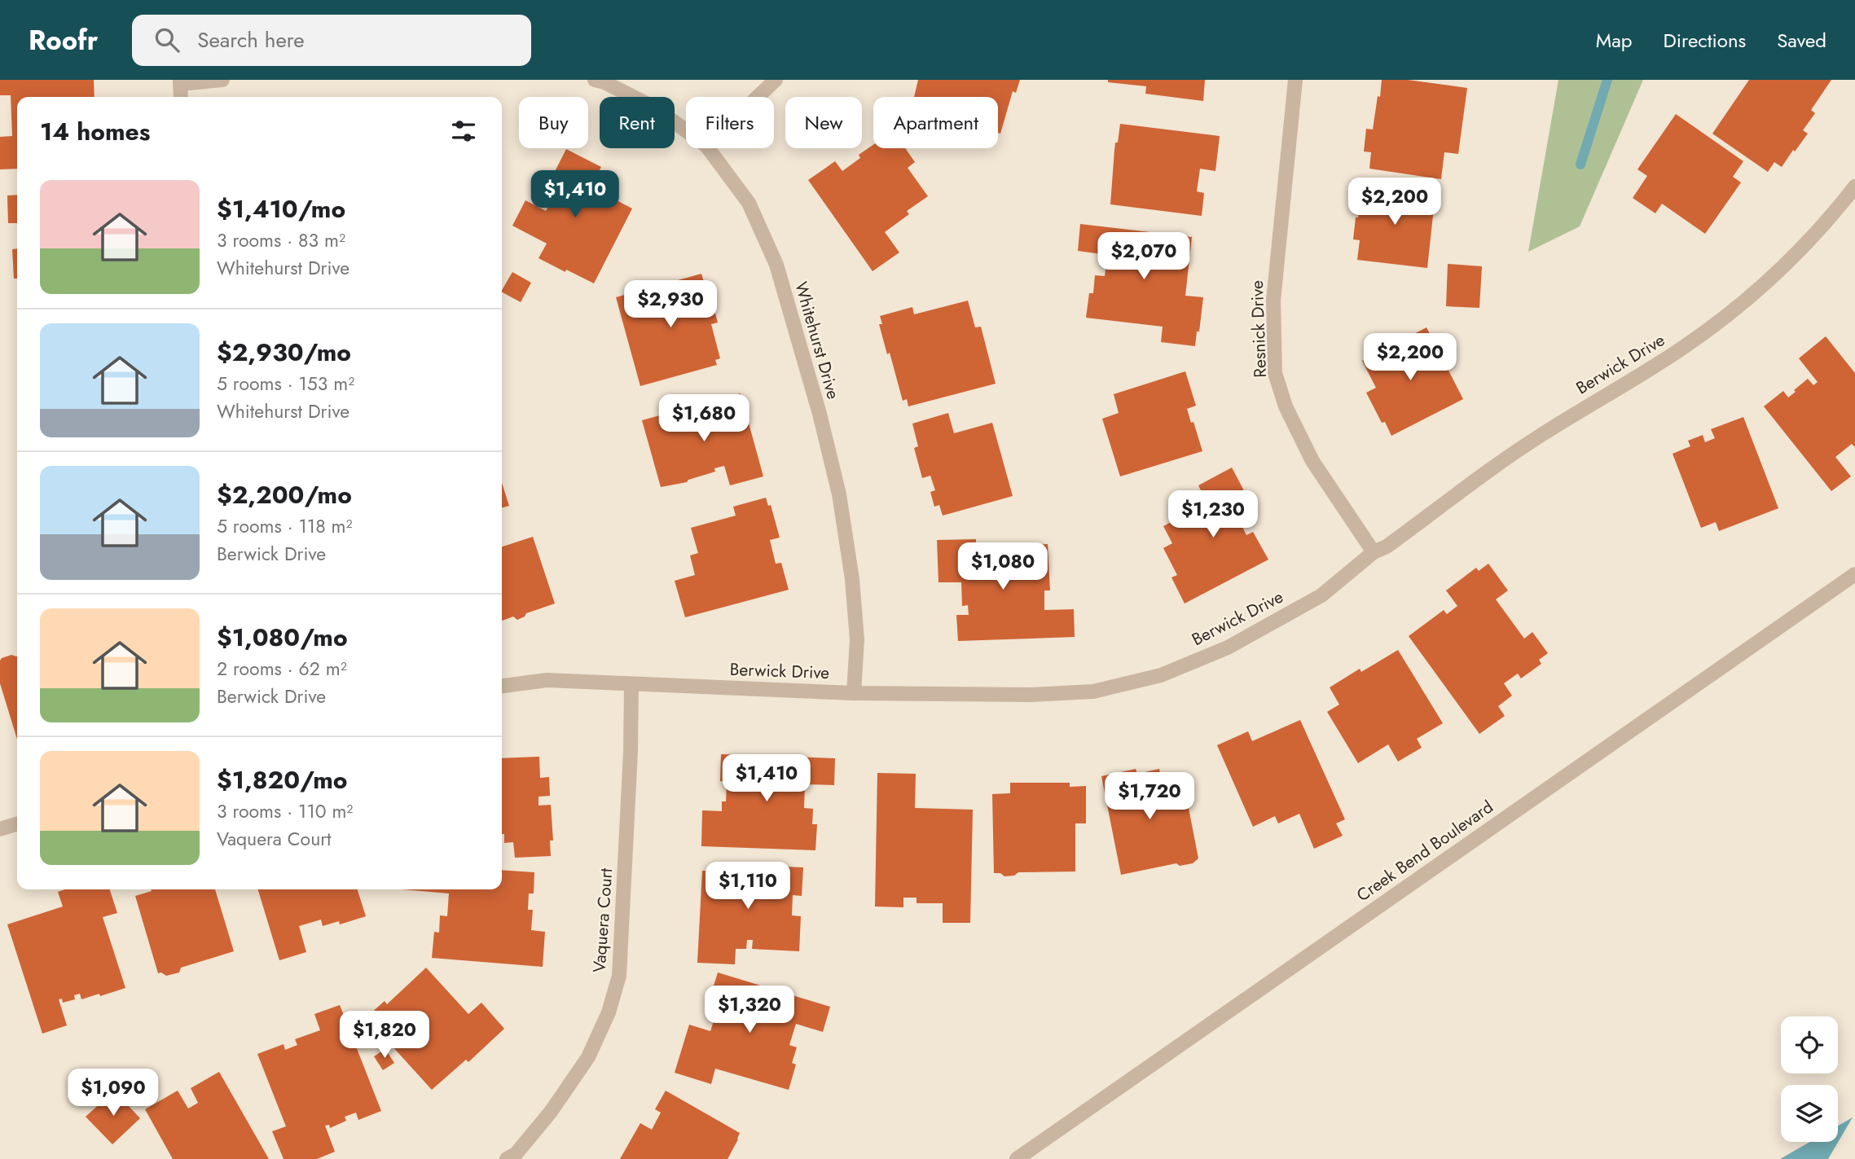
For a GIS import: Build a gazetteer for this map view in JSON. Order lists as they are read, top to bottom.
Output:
{
  "streets": {
    "street": [
      "Resnick Drive",
      "Whitehurst Drive",
      "Berwick Drive",
      "Creek Bend Boulevard",
      "Vaquera Court"
    ]
  },
  "crossings": [
    ["Resnick Drive", "Berwick Drive"],
    ["Whitehurst Drive", "Berwick Drive"],
    ["Berwick Drive", "Vaquera Court"]
  ],
  "page": {
    "header": "Roofr",
    "search": "Search here",
    "nav": ["Map", "Directions", "Saved"],
    "chip": [
      "Buy",
      "Rent",
      "Filters",
      "New",
      "Apartment"
    ],
    "heading": "14 homes",
    "list": [
      {
        "name": "$1,410/mo",
        "note": "3 rooms · 83 m² · Whitehurst Drive"
      },
      {
        "name": "$2,930/mo",
        "note": "5 rooms · 153 m² · Whitehurst Drive"
      },
      {
        "name": "$2,200/mo",
        "note": "5 rooms · 118 m² · Berwick Drive"
      },
      {
        "name": "$1,080/mo",
        "note": "2 rooms · 62 m² · Berwick Drive"
      },
      {
        "name": "$1,820/mo",
        "note": "3 rooms · 110 m² · Vaquera Court"
      }
    ],
    "price": [
      "$1,410",
      "$2,200",
      "$2,070",
      "$2,930",
      "$2,200",
      "$1,680",
      "$1,230",
      "$1,080",
      "$1,410",
      "$1,720",
      "$1,110",
      "$1,320",
      "$1,820",
      "$1,090"
    ]
  }
}
